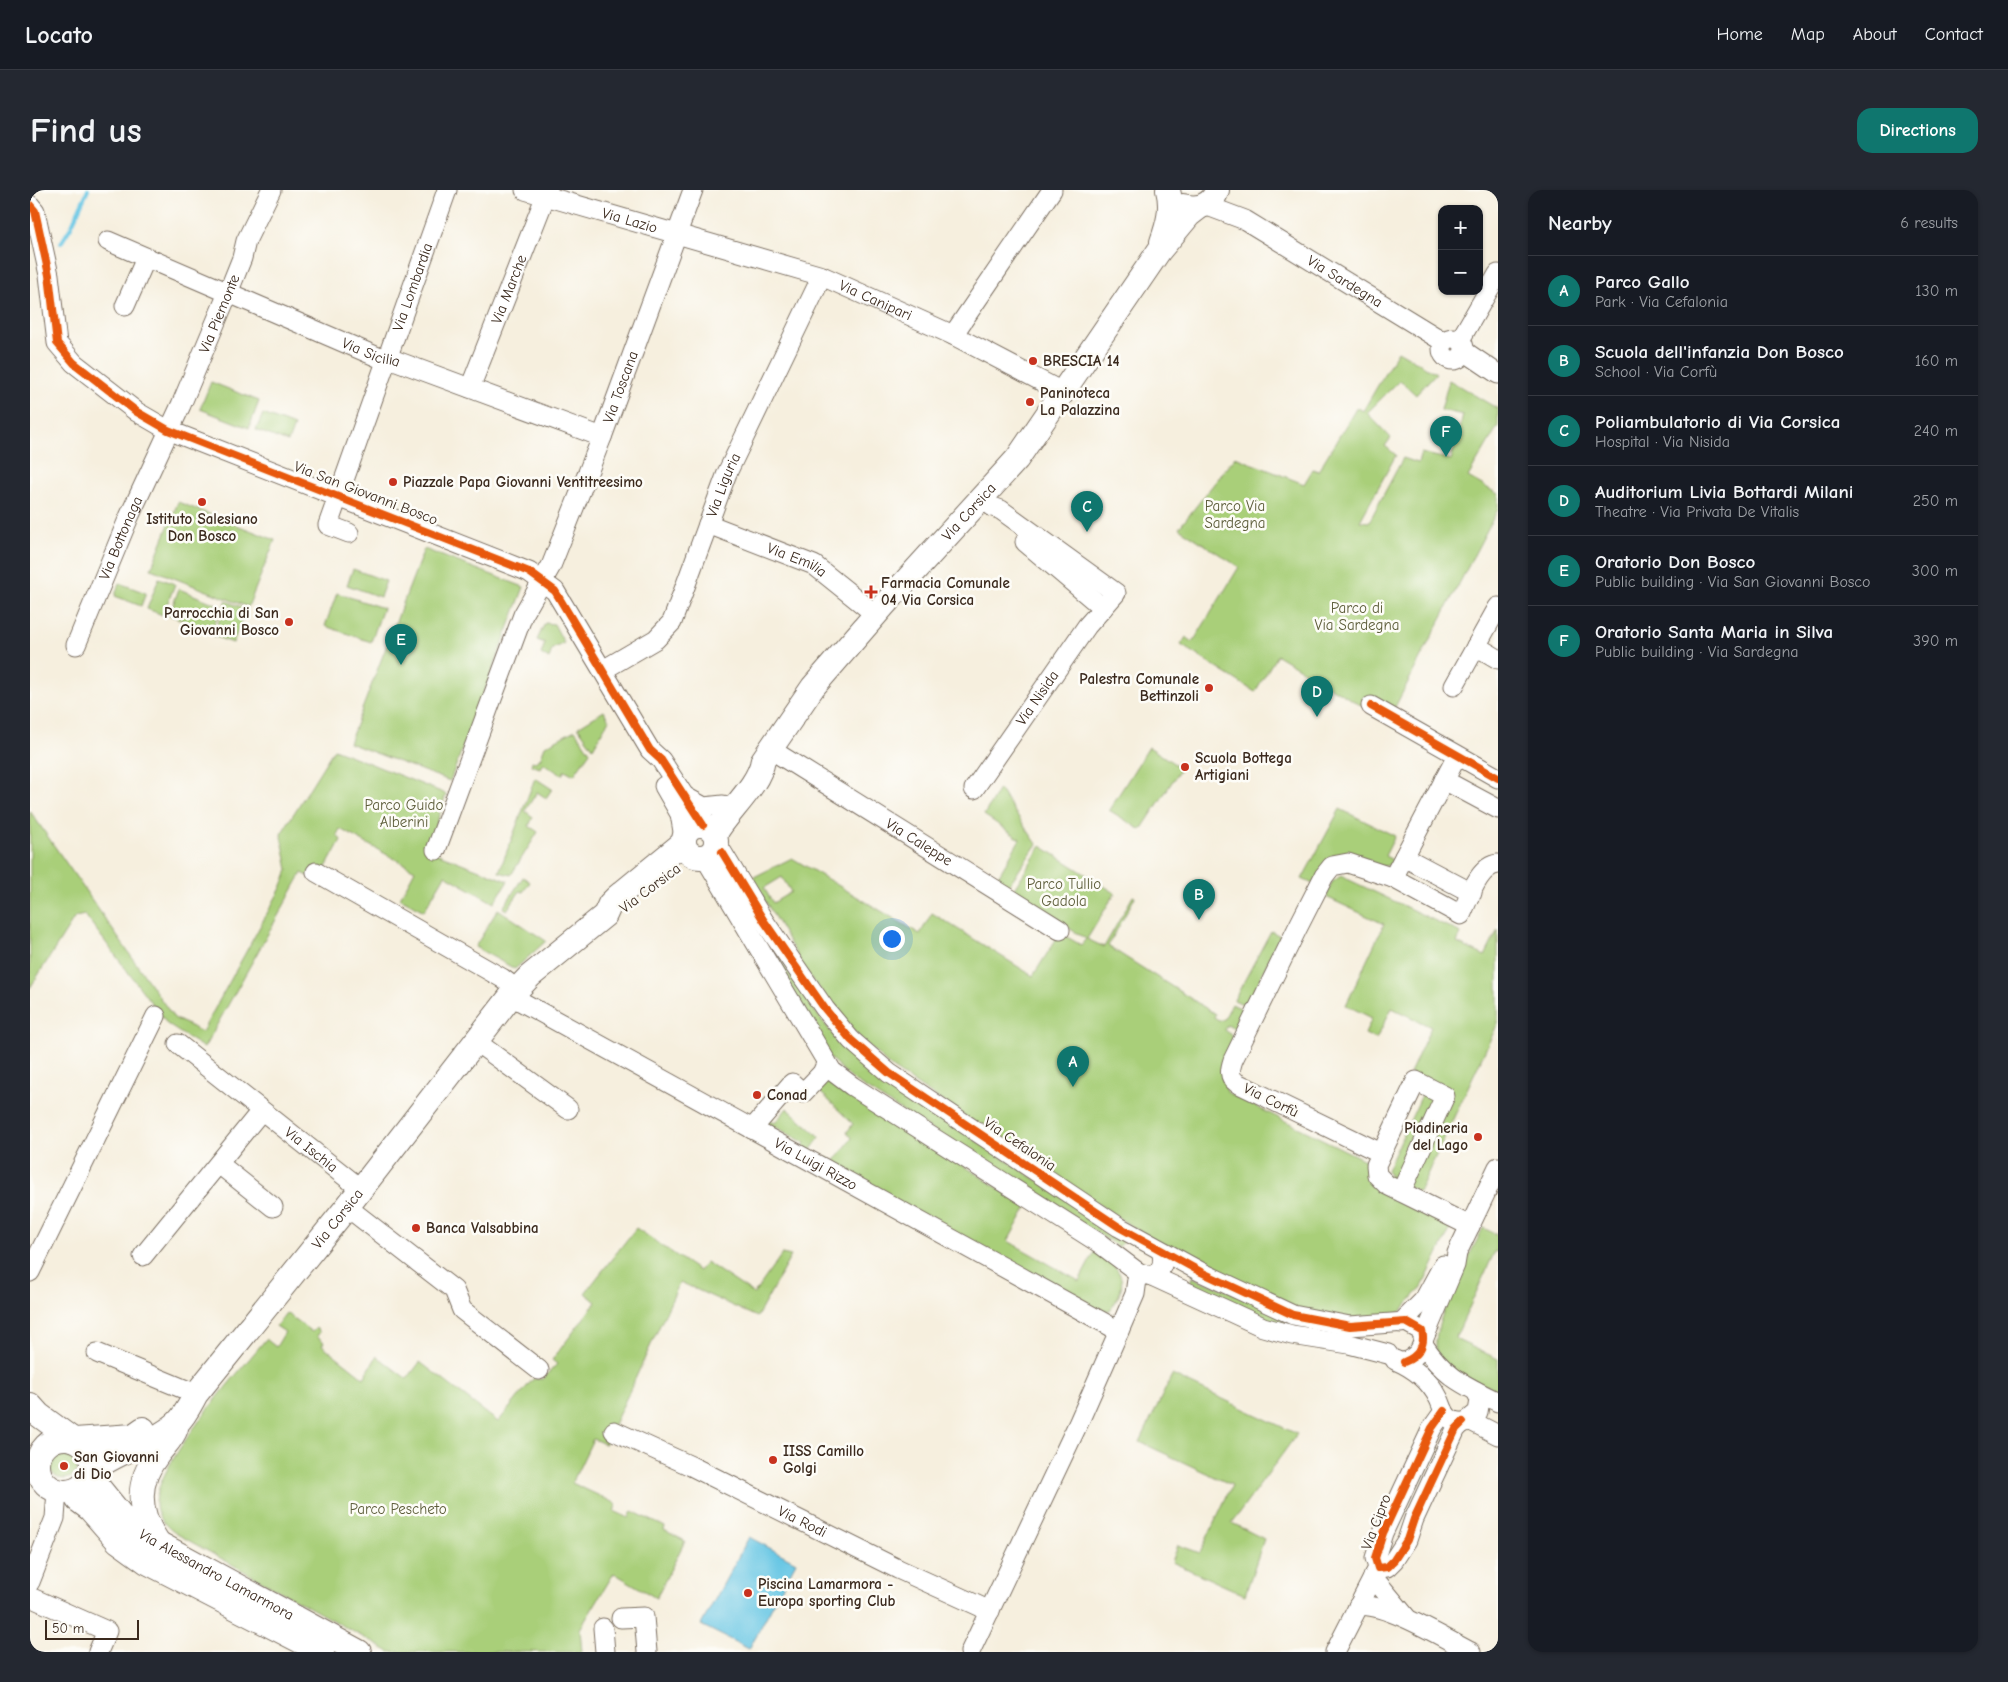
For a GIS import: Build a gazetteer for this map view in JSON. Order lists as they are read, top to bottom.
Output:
{
  "streets": {
    "main road": ["Via Corsica", "Via Alessandro Lamarmora"],
    "street": [
      "Via Lazio",
      "Via Sardegna",
      "Via Lombardia",
      "Via Marche",
      "Via Canipari",
      "Via Piemonte",
      "Via Sicilia",
      "Via Toscana",
      "Via Liguria",
      "Via San Giovanni Bosco",
      "Via Bottonaga",
      "Via Emilia",
      "Via Nisida",
      "Via Caleppe",
      "Via Corfù",
      "Via Cefalonia",
      "Via Ischia",
      "Via Luigi Rizzo",
      "Via Rodi",
      "Via Cipro"
    ]
  },
  "crossings": [
    ["Via Lazio", "Via Marche"],
    ["Via Lazio", "Via Canipari"],
    ["Via Lazio", "Via Toscana"],
    ["Via Sardegna", "Via Corsica"],
    ["Via Lombardia", "Via Sicilia"],
    ["Via Lombardia", "Via San Giovanni Bosco"],
    ["Via Marche", "Via Sicilia"],
    ["Via Canipari", "Via Toscana"],
    ["Via Canipari", "Via Liguria"],
    ["Via Canipari", "Via Corsica"],
    ["Via Piemonte", "Via Sicilia"],
    ["Via Piemonte", "Via San Giovanni Bosco"],
    ["Via Piemonte", "Via Bottonaga"],
    ["Via Sicilia", "Via Toscana"],
    ["Via Toscana", "Via San Giovanni Bosco"],
    ["Via Liguria", "Via San Giovanni Bosco"],
    ["Via Liguria", "Via Emilia"],
    ["Via San Giovanni Bosco", "Via Corsica"],
    ["Via San Giovanni Bosco", "Via Bottonaga"],
    ["Via San Giovanni Bosco", "Via Cefalonia"],
    ["Via Corsica", "Via Emilia"],
    ["Via Corsica", "Via Nisida"],
    ["Via Corsica", "Via Caleppe"],
    ["Via Corsica", "Via Cefalonia"],
    ["Via Corsica", "Via Ischia"],
    ["Via Corsica", "Via Luigi Rizzo"],
    ["Via Corsica", "Via Alessandro Lamarmora"],
    ["Via Cefalonia", "Via Cipro"]
  ],
  "parks": [
    "Parco Via Sardegna",
    "Parco di Via Sardegna",
    "Parco Guido Alberini",
    "Parco Tullio Gadola",
    "Parco Pescheto"
  ],
  "places": {
    "other": [
      "BRESCIA 14",
      "Paninoteca La Palazzina",
      "Piazzale Papa Giovanni Ventitreesimo",
      "Istituto Salesiano Don Bosco",
      "Parrocchia di San Giovanni Bosco",
      "Palestra Comunale Bettinzoli",
      "Scuola Bottega Artigiani",
      "Conad",
      "Piadineria del Lago",
      "Banca Valsabbina",
      "IISS Camillo Golgi",
      "San Giovanni di Dio",
      "Piscina Lamarmora - Europa sporting Club"
    ],
    "health": ["Farmacia Comunale 04 Via Corsica"]
  },
  "scale_bar": "50 m",
  "page": {
    "header": "Locato",
    "nav": [
      "Home",
      "Map",
      "About",
      "Contact"
    ],
    "buttons": "Directions",
    "title": "Find us",
    "heading": ["Nearby", "6 results"],
    "map_buttons": ["+", "−"],
    "list": [
      {
        "mark": "A",
        "name": "Parco Gallo",
        "note": "Park · Via Cefalonia",
        "value": "130 m"
      },
      {
        "mark": "B",
        "name": "Scuola dell'infanzia Don Bosco",
        "note": "School · Via Corfù",
        "value": "160 m"
      },
      {
        "mark": "C",
        "name": "Poliambulatorio di Via Corsica",
        "note": "Hospital · Via Nisida",
        "value": "240 m"
      },
      {
        "mark": "D",
        "name": "Auditorium Livia Bottardi Milani",
        "note": "Theatre · Via Privata De Vitalis",
        "value": "250 m"
      },
      {
        "mark": "E",
        "name": "Oratorio Don Bosco",
        "note": "Public building · Via San Giovanni Bosco",
        "value": "300 m"
      },
      {
        "mark": "F",
        "name": "Oratorio Santa Maria in Silva",
        "note": "Public building · Via Sardegna",
        "value": "390 m"
      }
    ],
    "pins": [
      "F",
      "C",
      "E",
      "D",
      "B",
      "A"
    ],
    "scale": "50 m"
  }
}
